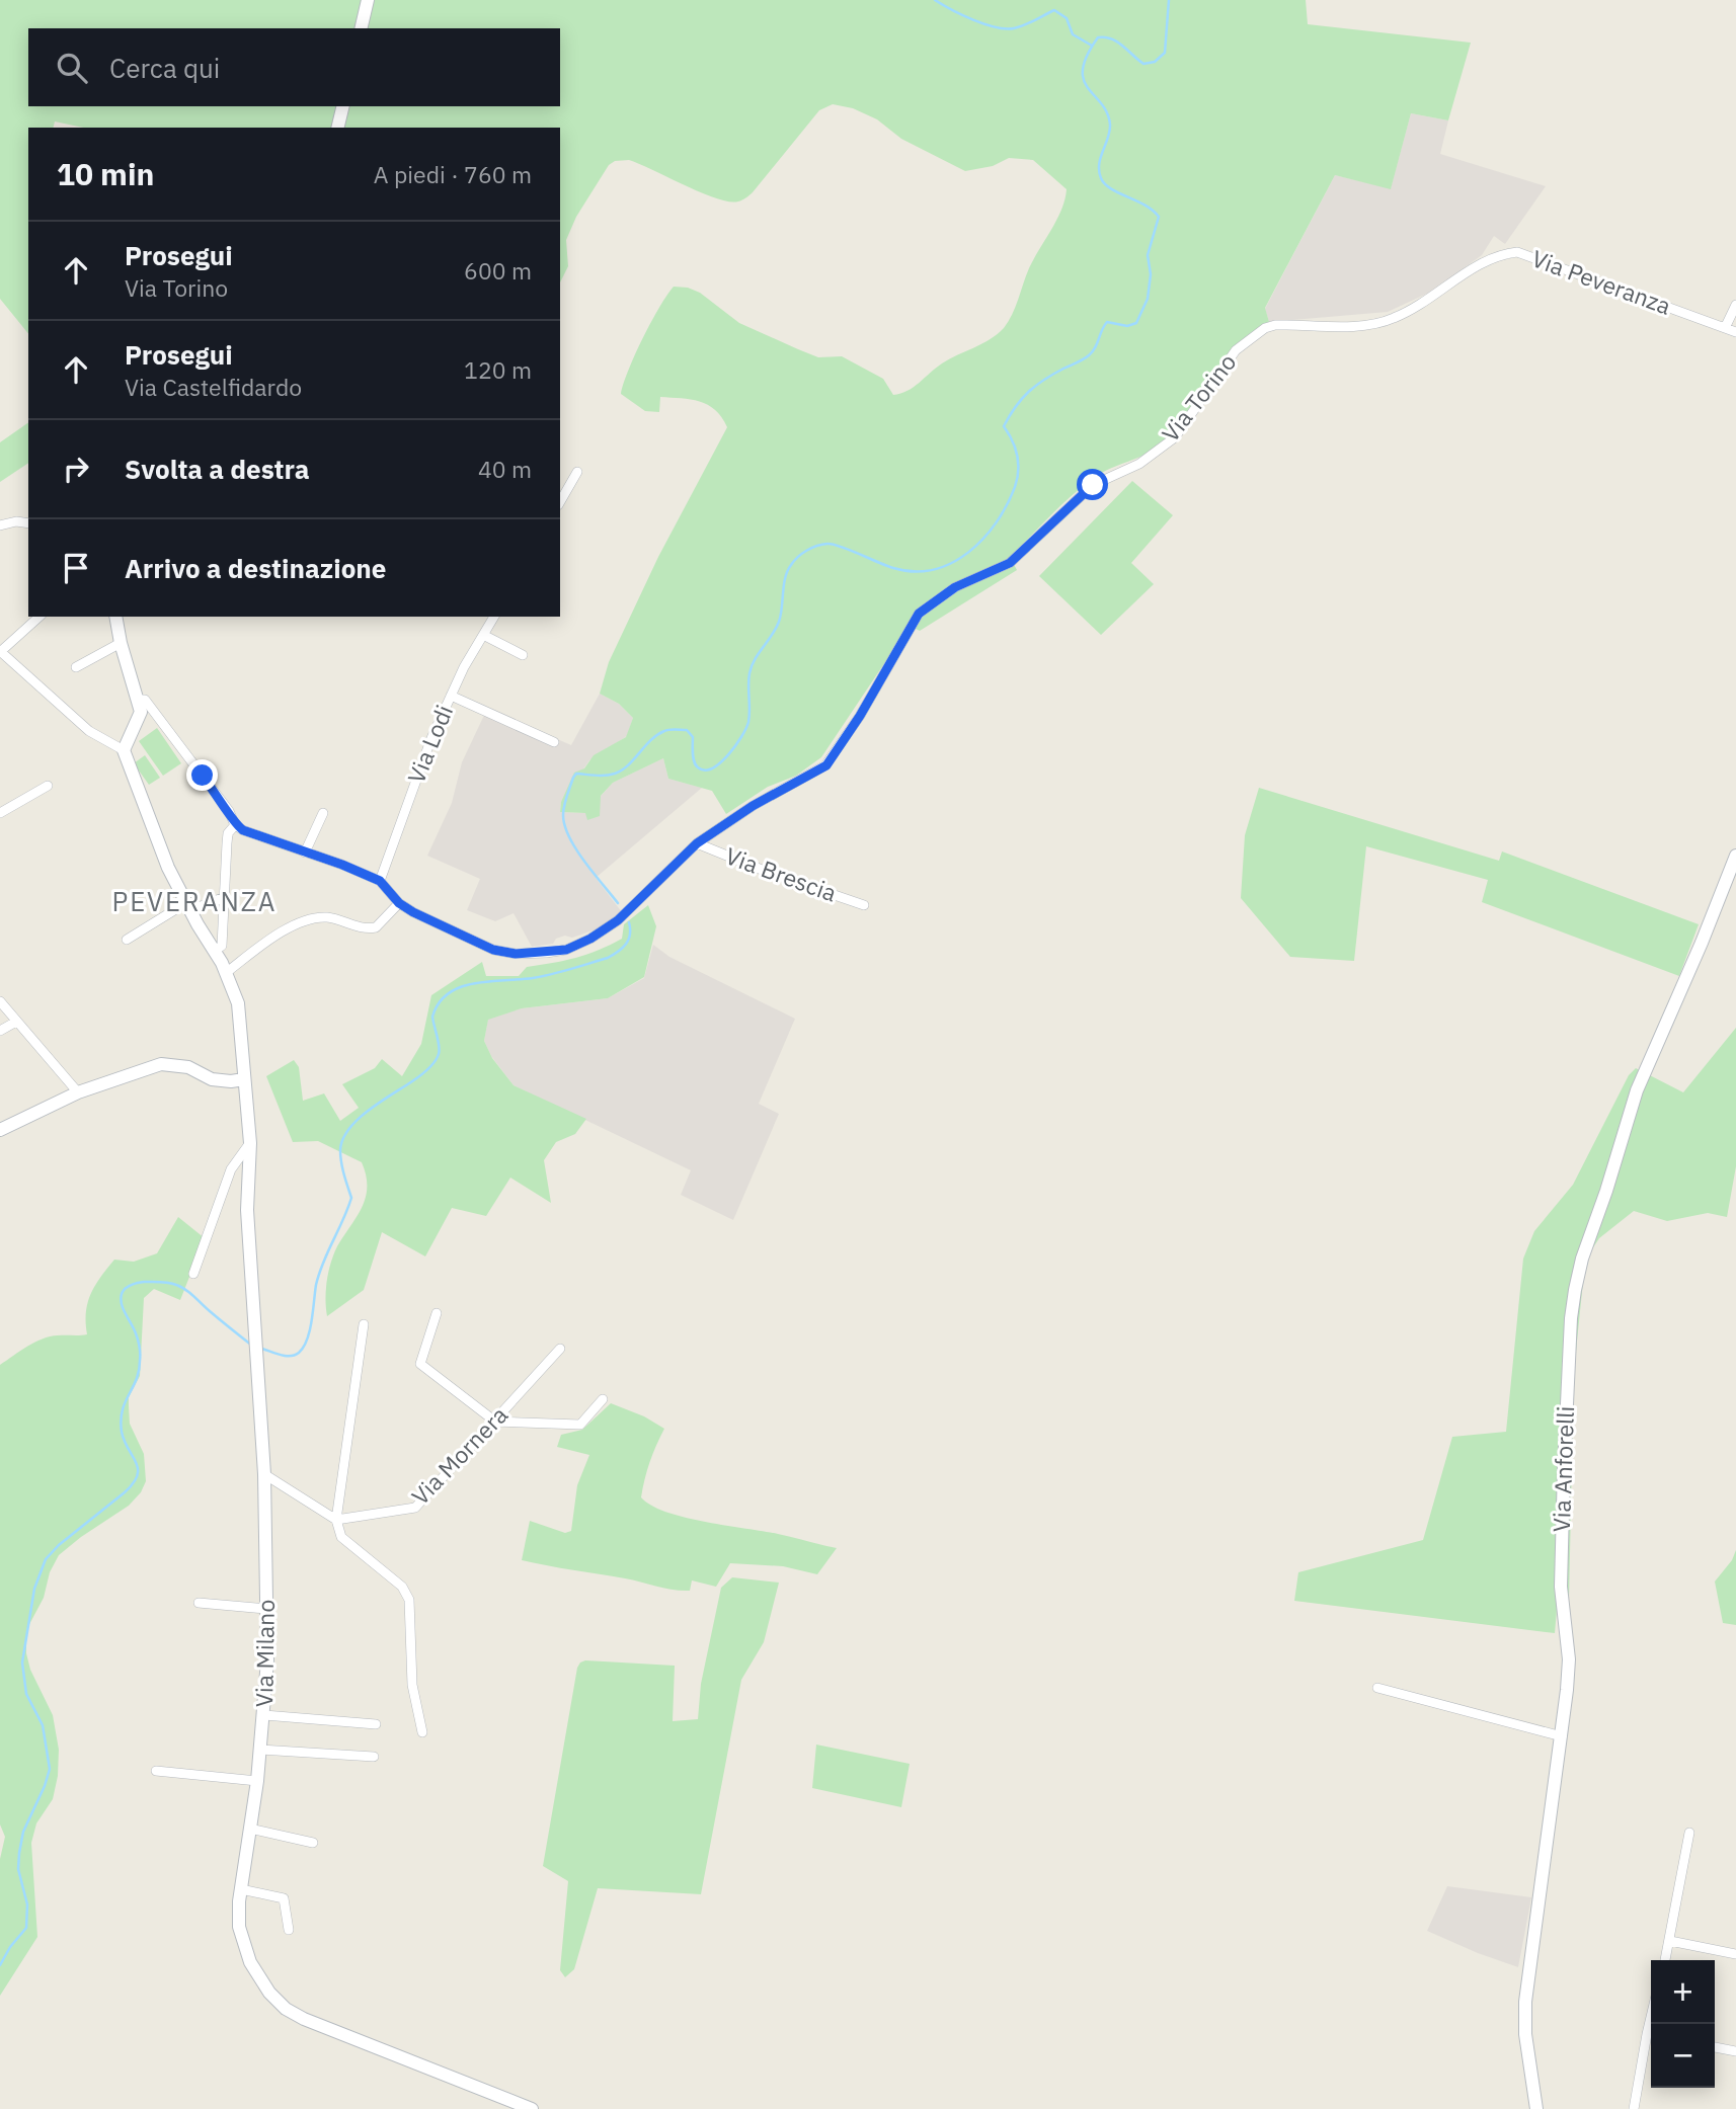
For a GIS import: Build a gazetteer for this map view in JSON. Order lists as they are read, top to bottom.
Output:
{
  "streets": {
    "street": [
      "Via Peveranza",
      "Via Torino",
      "Via Lodi",
      "Via Brescia",
      "Via Mornera",
      "Via Anforelli",
      "Via Milano"
    ]
  },
  "crossings": [
    ["Via Peveranza", "Via Torino"],
    ["Via Torino", "Via Brescia"]
  ],
  "districts": ["PEVERANZA"],
  "page": {
    "search": "Cerca qui",
    "heading": ["10 min", "A piedi · 760 m"],
    "list": [
      ["Prosegui", "Via Torino", "600 m"],
      ["Prosegui", "Via Castelfidardo", "120 m"],
      ["Svolta a destra", "40 m"],
      "Arrivo a destinazione"
    ],
    "map_buttons": ["+", "−"]
  }
}
